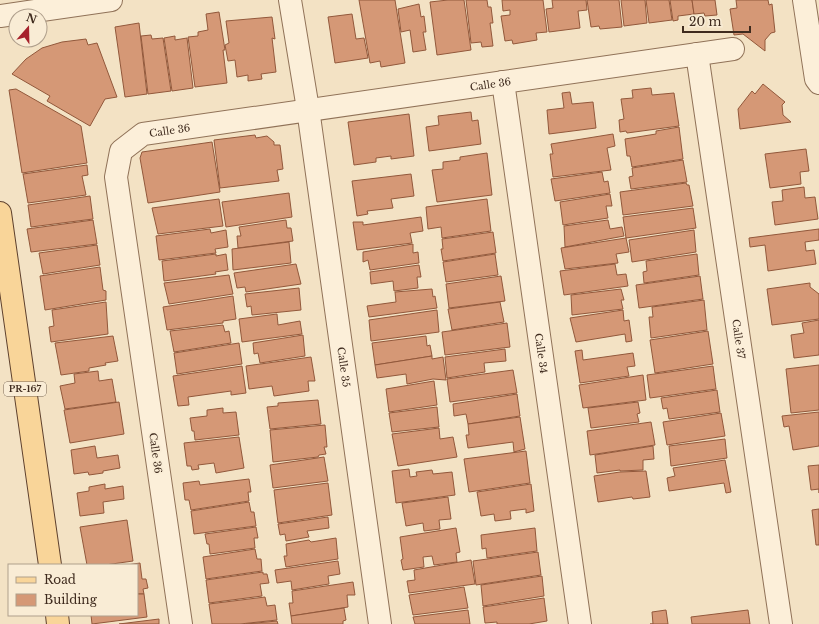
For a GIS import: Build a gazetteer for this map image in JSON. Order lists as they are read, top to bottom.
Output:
{
  "streets": {
    "main road": ["PR-167"],
    "street": [
      "Calle 36",
      "Calle 37",
      "Calle 34",
      "Calle 35"
    ]
  },
  "crossings": [
    ["Calle 36", "Calle 37"],
    ["Calle 36", "Calle 34"],
    ["Calle 36", "Calle 35"]
  ],
  "legend": ["Road", "Building"],
  "scale_bar": "20 m",
  "north": "top"
}
